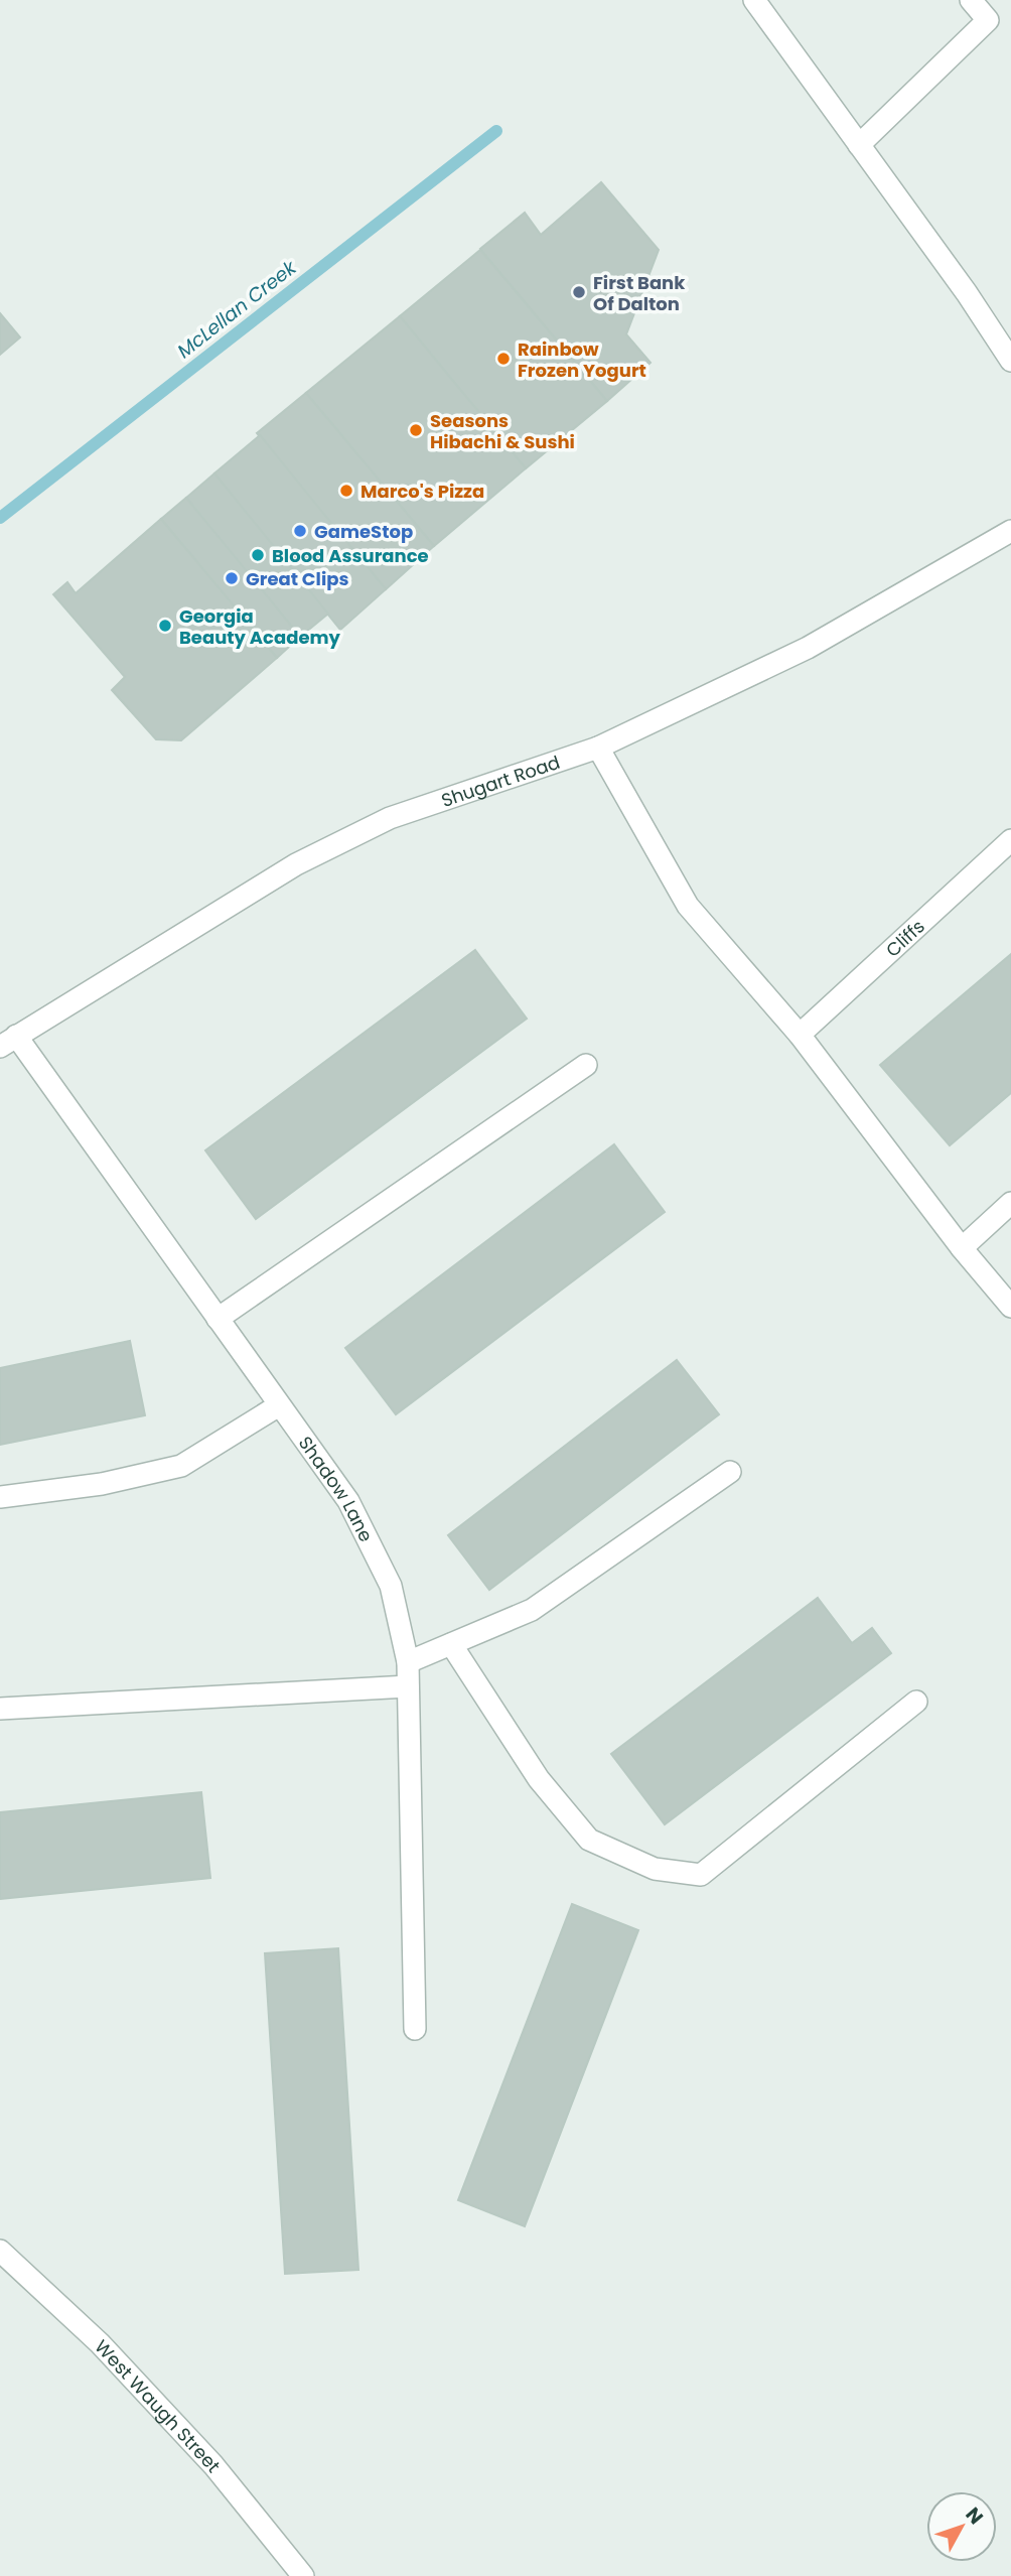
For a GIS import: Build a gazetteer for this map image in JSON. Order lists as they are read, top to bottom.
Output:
{
  "streets": {
    "street": [
      "Shugart Road",
      "Cliffs",
      "Shadow Lane",
      "West Waugh Street"
    ]
  },
  "crossings": [
    ["Shugart Road", "Shadow Lane"]
  ],
  "water": ["McLellan Creek"],
  "places": [
    "First Bank Of Dalton",
    "Rainbow Frozen Yogurt",
    "Seasons Hibachi & Sushi",
    "Marco's Pizza",
    "GameStop",
    "Blood Assurance",
    "Great Clips",
    "Georgia Beauty Academy"
  ],
  "north": "top right"
}
